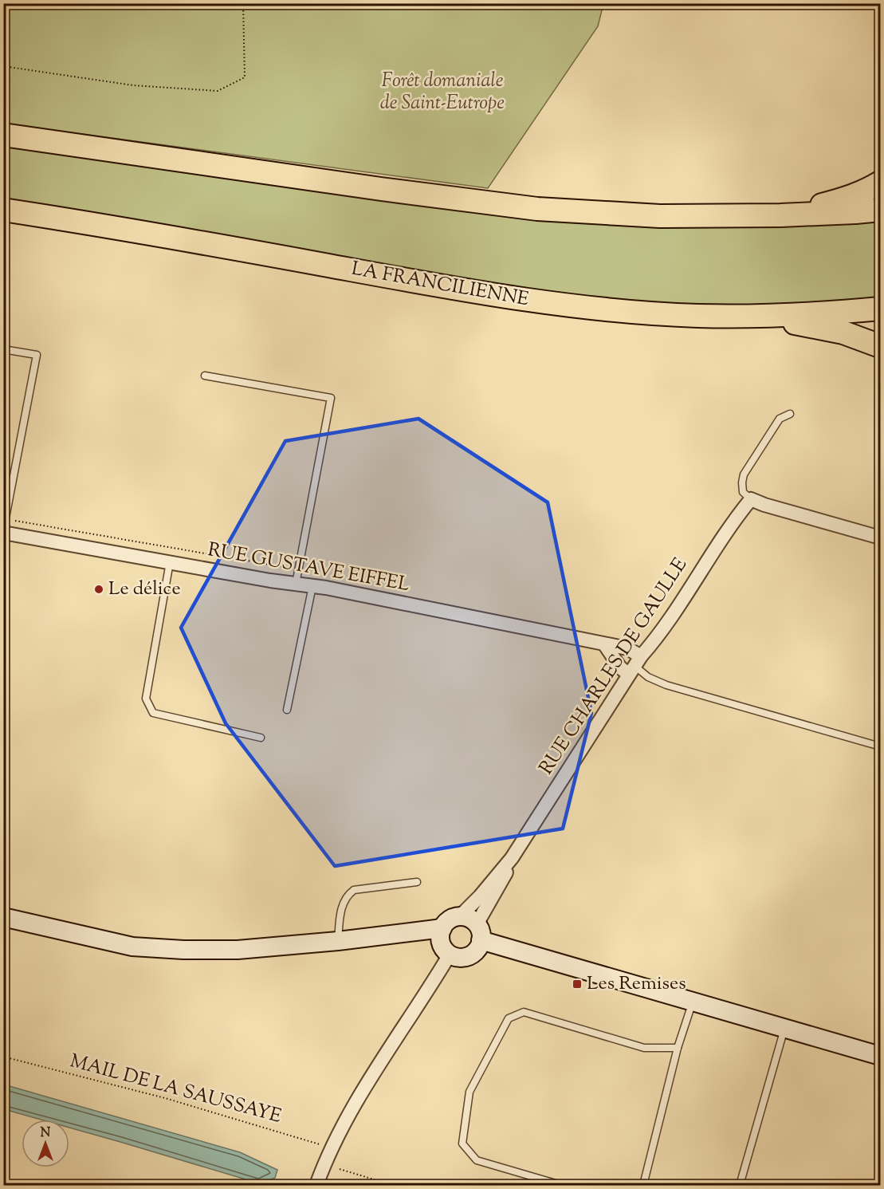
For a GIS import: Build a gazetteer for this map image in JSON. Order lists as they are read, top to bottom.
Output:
{
  "streets": {
    "highway": ["LA FRANCILIENNE"],
    "street": ["RUE GUSTAVE EIFFEL", "RUE CHARLES DE GAULLE"],
    "path": ["MAIL DE LA SAUSSAYE"]
  },
  "crossings": [
    ["RUE GUSTAVE EIFFEL", "RUE CHARLES DE GAULLE"]
  ],
  "parks": ["Forêt domaniale de Saint-Eutrope"],
  "places": {
    "other": ["Le délice"],
    "transit": ["Les Remises"]
  },
  "north": "top"
}
